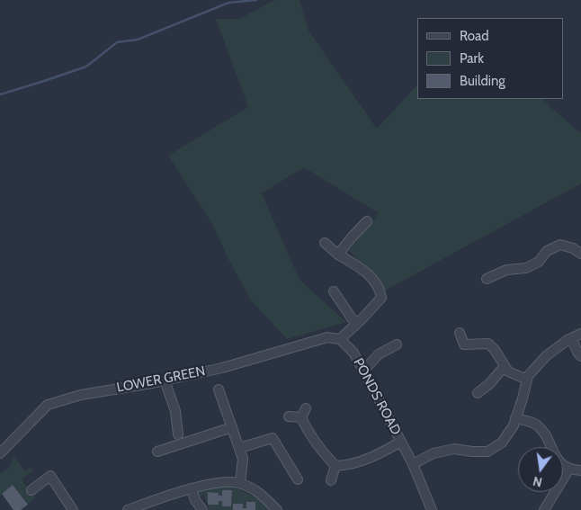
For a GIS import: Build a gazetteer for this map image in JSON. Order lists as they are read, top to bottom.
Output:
{
  "streets": {
    "street": ["LOWER GREEN", "PONDS ROAD"]
  },
  "crossings": [
    ["LOWER GREEN", "PONDS ROAD"]
  ],
  "legend": ["Road", "Park", "Building"],
  "north": "bottom"
}
